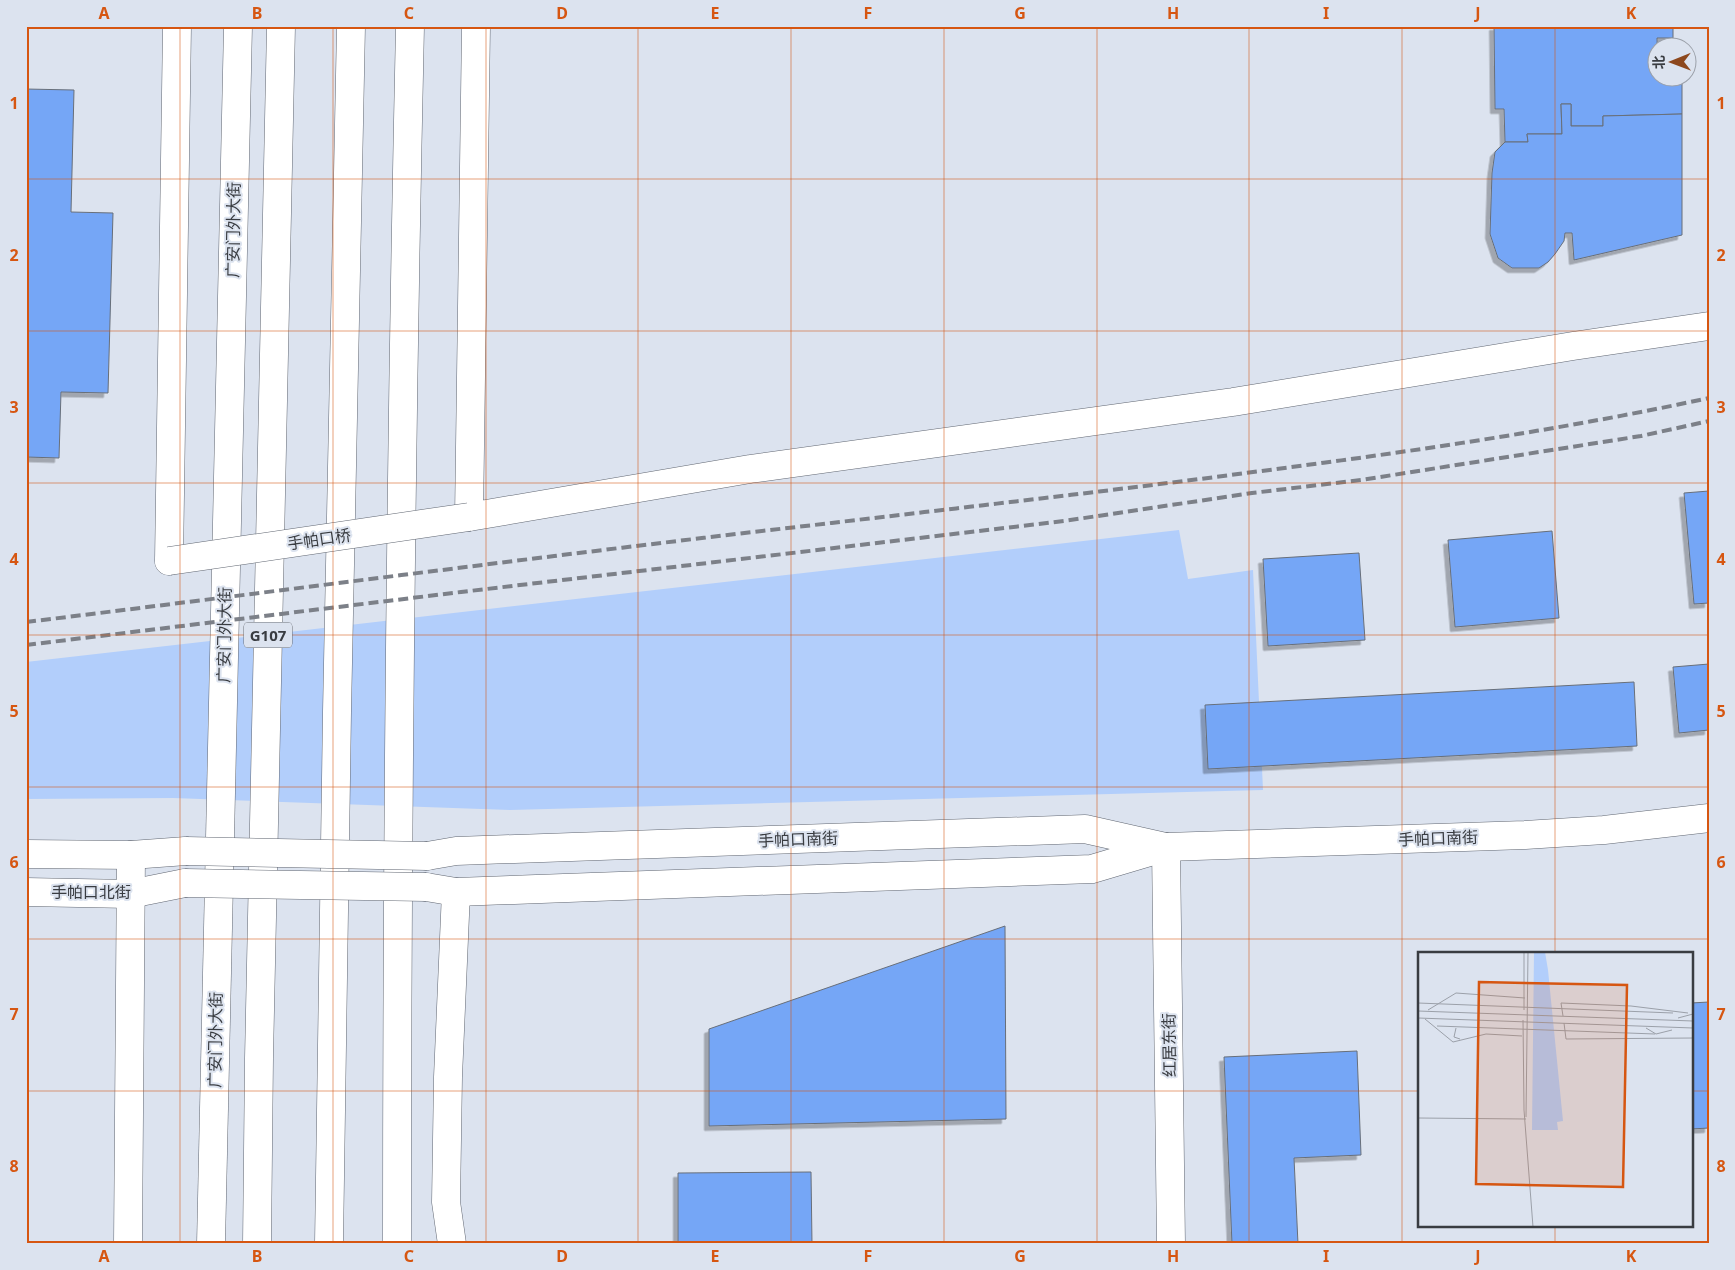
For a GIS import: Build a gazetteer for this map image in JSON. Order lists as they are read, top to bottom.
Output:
{
  "streets": {
    "main road": [
      "广安门外大街",
      "手帕口桥",
      "G107",
      "手帕口南街",
      "手帕口北街",
      "红居东街"
    ]
  },
  "crossings": [
    ["手帕口南街", "手帕口北街"],
    ["手帕口南街", "红居东街"]
  ],
  "north": "left",
  "grid": {
    "columns": [
      "A",
      "B",
      "C",
      "D",
      "E",
      "F",
      "G",
      "H",
      "I",
      "J",
      "K"
    ],
    "rows": [
      "1",
      "2",
      "3",
      "4",
      "5",
      "6",
      "7",
      "8"
    ]
  }
}
